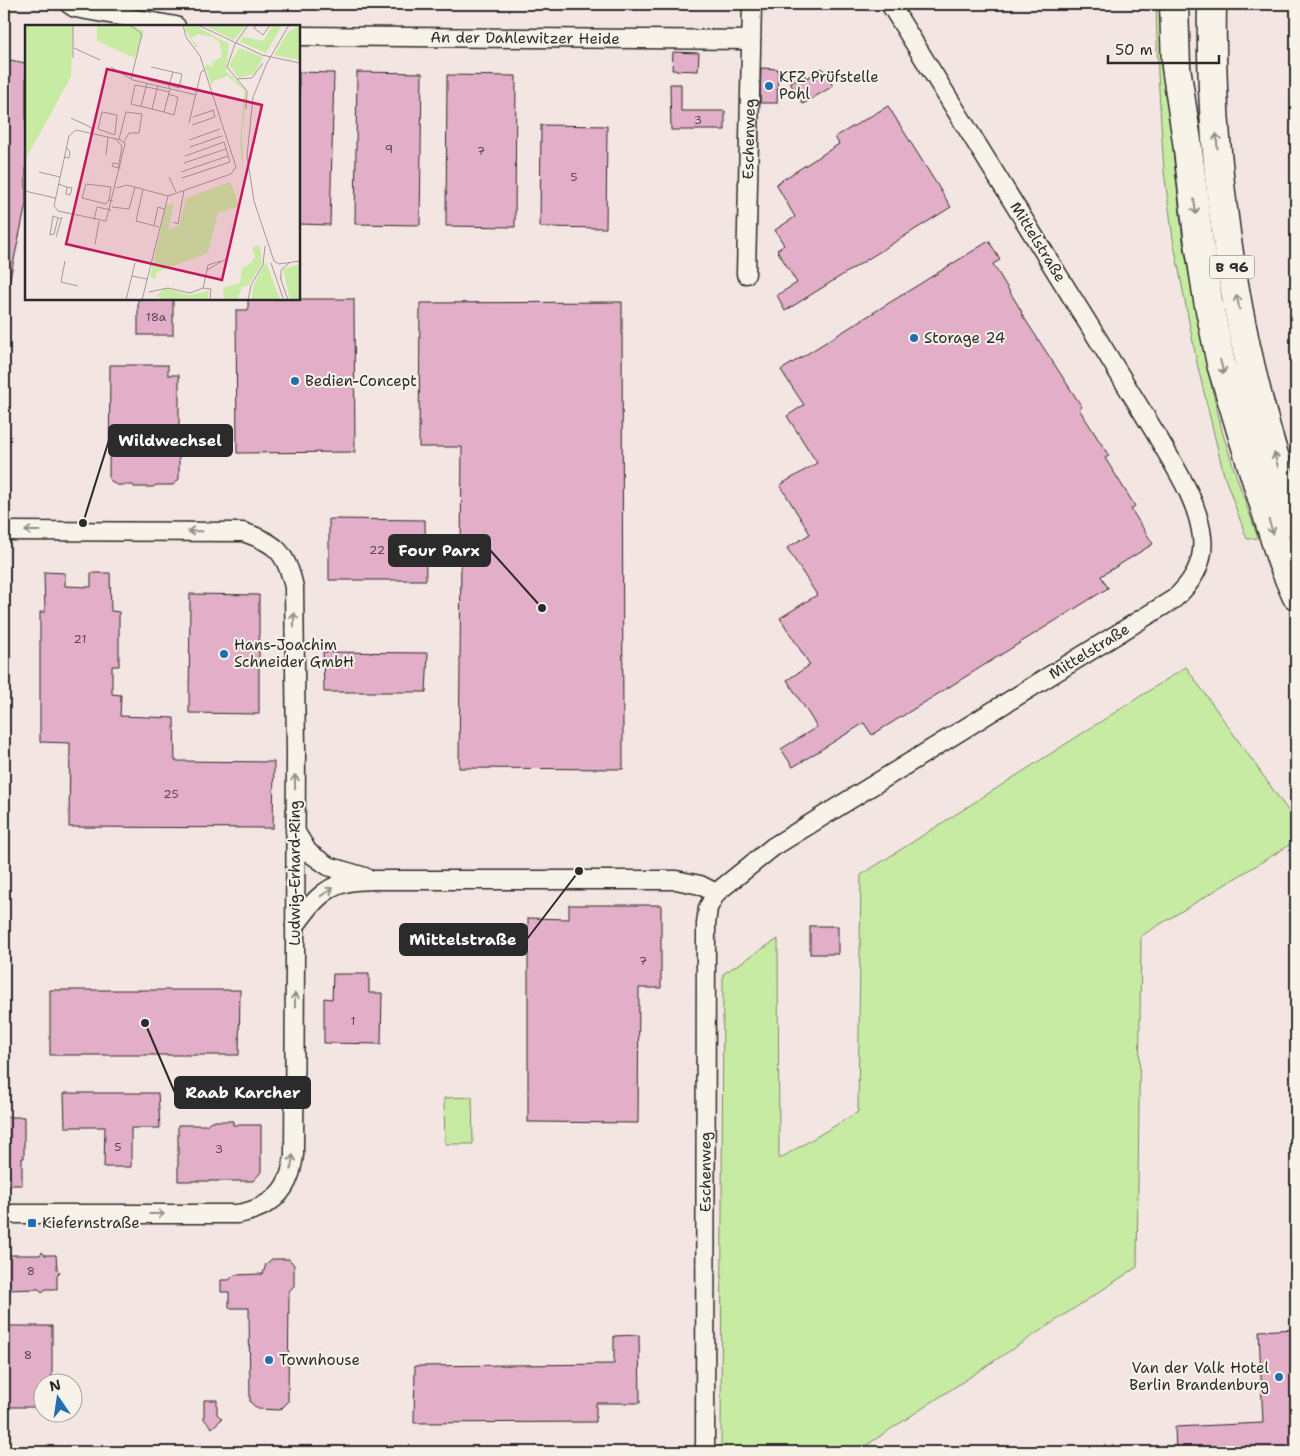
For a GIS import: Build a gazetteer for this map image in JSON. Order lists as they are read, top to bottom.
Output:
{
  "streets": {
    "highway": ["B 96"],
    "street": [
      "An der Dahlewitzer Heide",
      "Eschenweg",
      "Mittelstraße",
      "Ludwig-Erhard-Ring"
    ]
  },
  "crossings": [
    ["An der Dahlewitzer Heide", "Eschenweg"],
    ["Eschenweg", "Mittelstraße"]
  ],
  "places": {
    "other": [
      "KFZ Prüfstelle Pohl",
      "Storage 24",
      "Bedien-Concept",
      "Wildwechsel",
      "Four Parx",
      "Hans-Joachim Schneider GmbH",
      "Mittelstraße",
      "Raab Karcher",
      "Townhouse",
      "Van der Valk Hotel Berlin Brandenburg"
    ],
    "transit": ["Kiefernstraße"]
  },
  "house_numbers": [
    "3",
    "9",
    "7",
    "5",
    "18a",
    "22",
    "21",
    "25",
    "7",
    "1",
    "5",
    "3",
    "8",
    "8"
  ],
  "scale_bar": "50 m",
  "north": "top"
}
